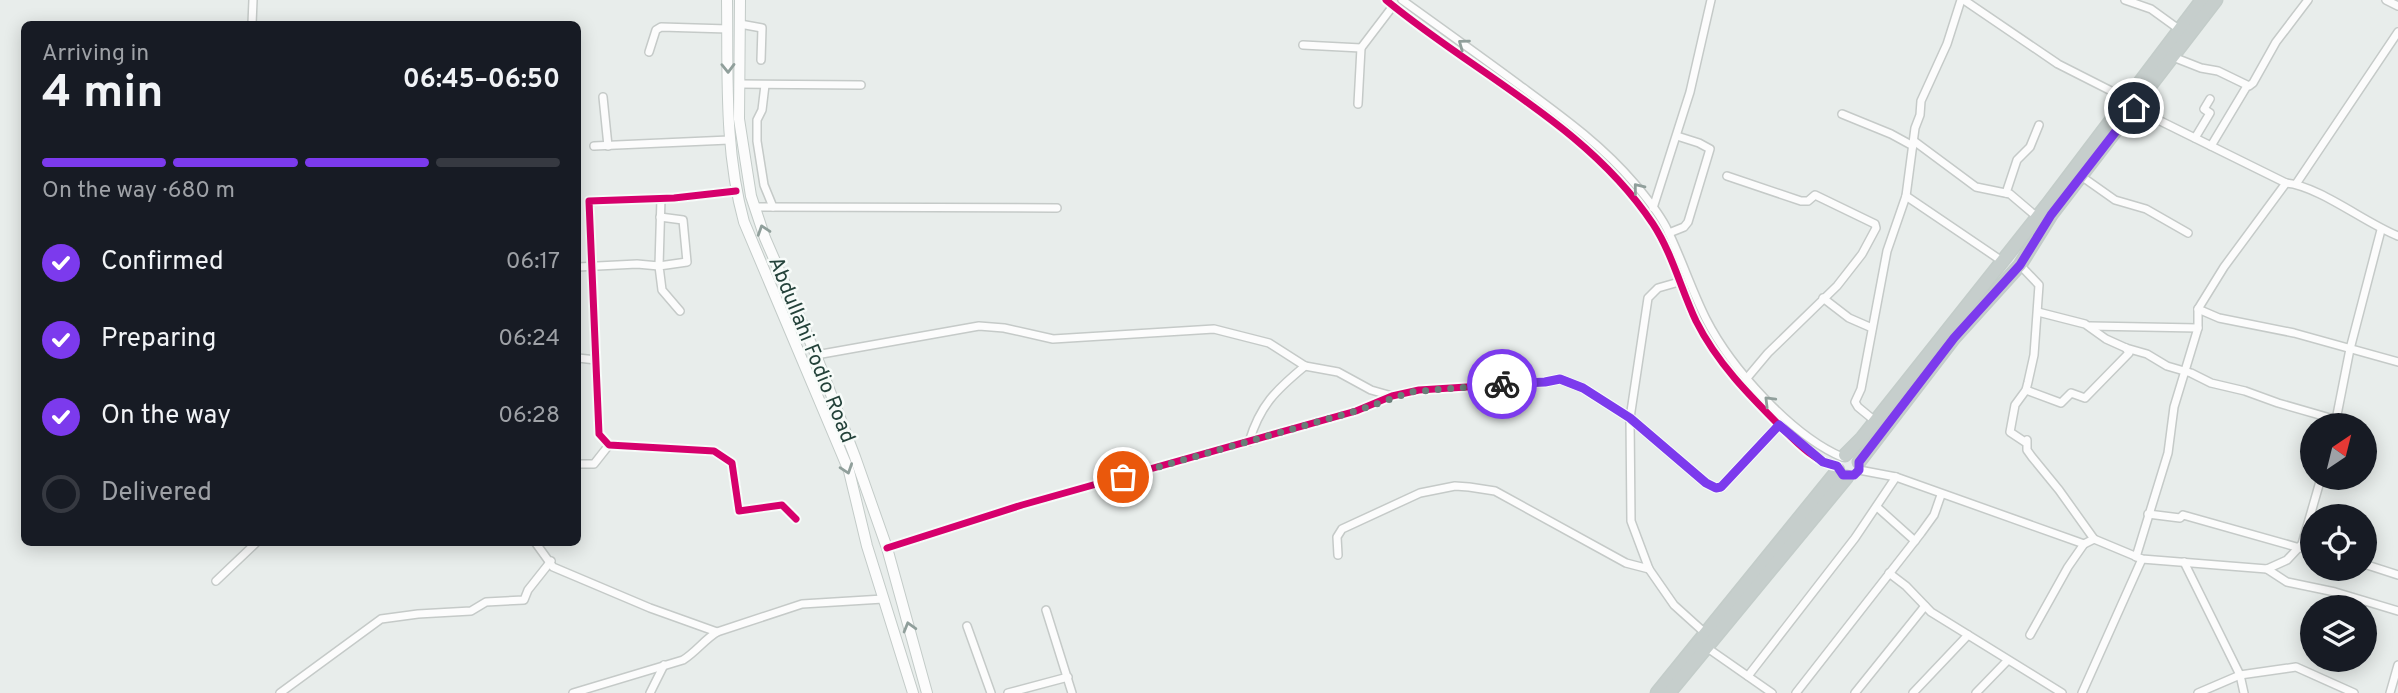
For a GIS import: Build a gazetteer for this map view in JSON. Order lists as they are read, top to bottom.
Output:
{
  "streets": {
    "main road": ["Abdullahi Fodio Road"]
  },
  "north": "top right",
  "page": {
    "heading": ["4 min", "Arriving in", "06:45–06:50"],
    "bar": "On the way · 680 m",
    "list": [
      ["Confirmed", "06:17"],
      ["Preparing", "06:24"],
      ["On the way", "06:28"],
      "Delivered"
    ]
  }
}
